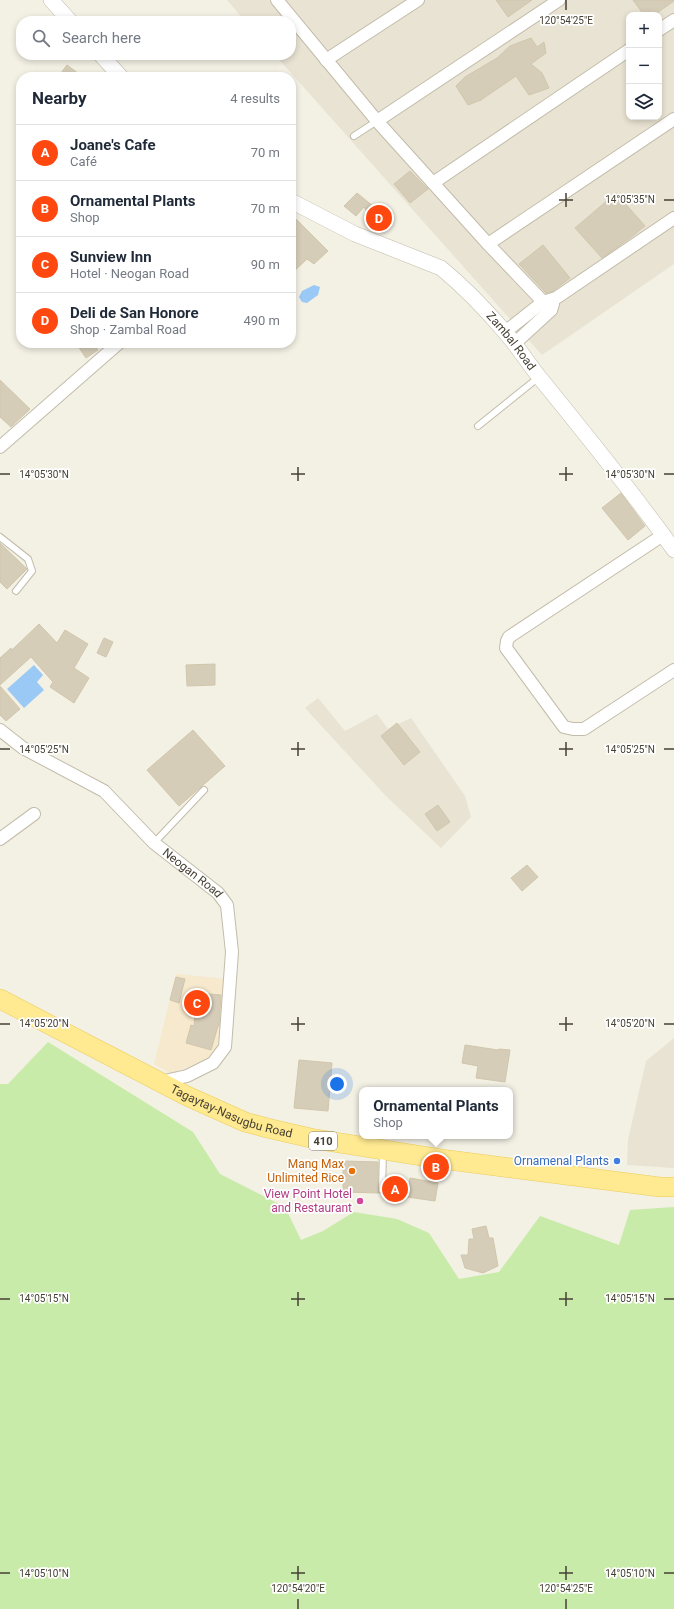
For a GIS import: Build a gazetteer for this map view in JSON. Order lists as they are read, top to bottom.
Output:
{
  "streets": {
    "main road": ["Tagaytay-Nasugbu Road", "410"],
    "street": ["Zambal Road", "Neogan Road"]
  },
  "crossings": [
    ["Neogan Road", "Tagaytay-Nasugbu Road"]
  ],
  "places": ["Ornamenal Plants", "Mang Max Unlimited Rice", "View Point Hotel and Restaurant"],
  "page": {
    "map_buttons": ["+", "−"],
    "search": "Search here",
    "heading": ["Nearby", "4 results"],
    "list": [
      {
        "mark": "A",
        "name": "Joane's Cafe",
        "note": "Café",
        "value": "70 m"
      },
      {
        "mark": "B",
        "name": "Ornamental Plants",
        "note": "Shop",
        "value": "70 m"
      },
      {
        "mark": "C",
        "name": "Sunview Inn",
        "note": "Hotel · Neogan Road",
        "value": "90 m"
      },
      {
        "mark": "D",
        "name": "Deli de San Honore",
        "note": "Shop · Zambal Road",
        "value": "490 m"
      }
    ],
    "pins": [
      "D",
      "C",
      "B",
      "A"
    ],
    "popup": ["Ornamental Plants", "Shop"]
  },
  "coordinates": [
    "120°54'25\"E",
    "14°05'35\"N",
    "14°05'30\"N",
    "14°05'25\"N",
    "14°05'20\"N",
    "14°05'15\"N",
    "14°05'10\"N",
    "120°54'20\"E"
  ]
}
